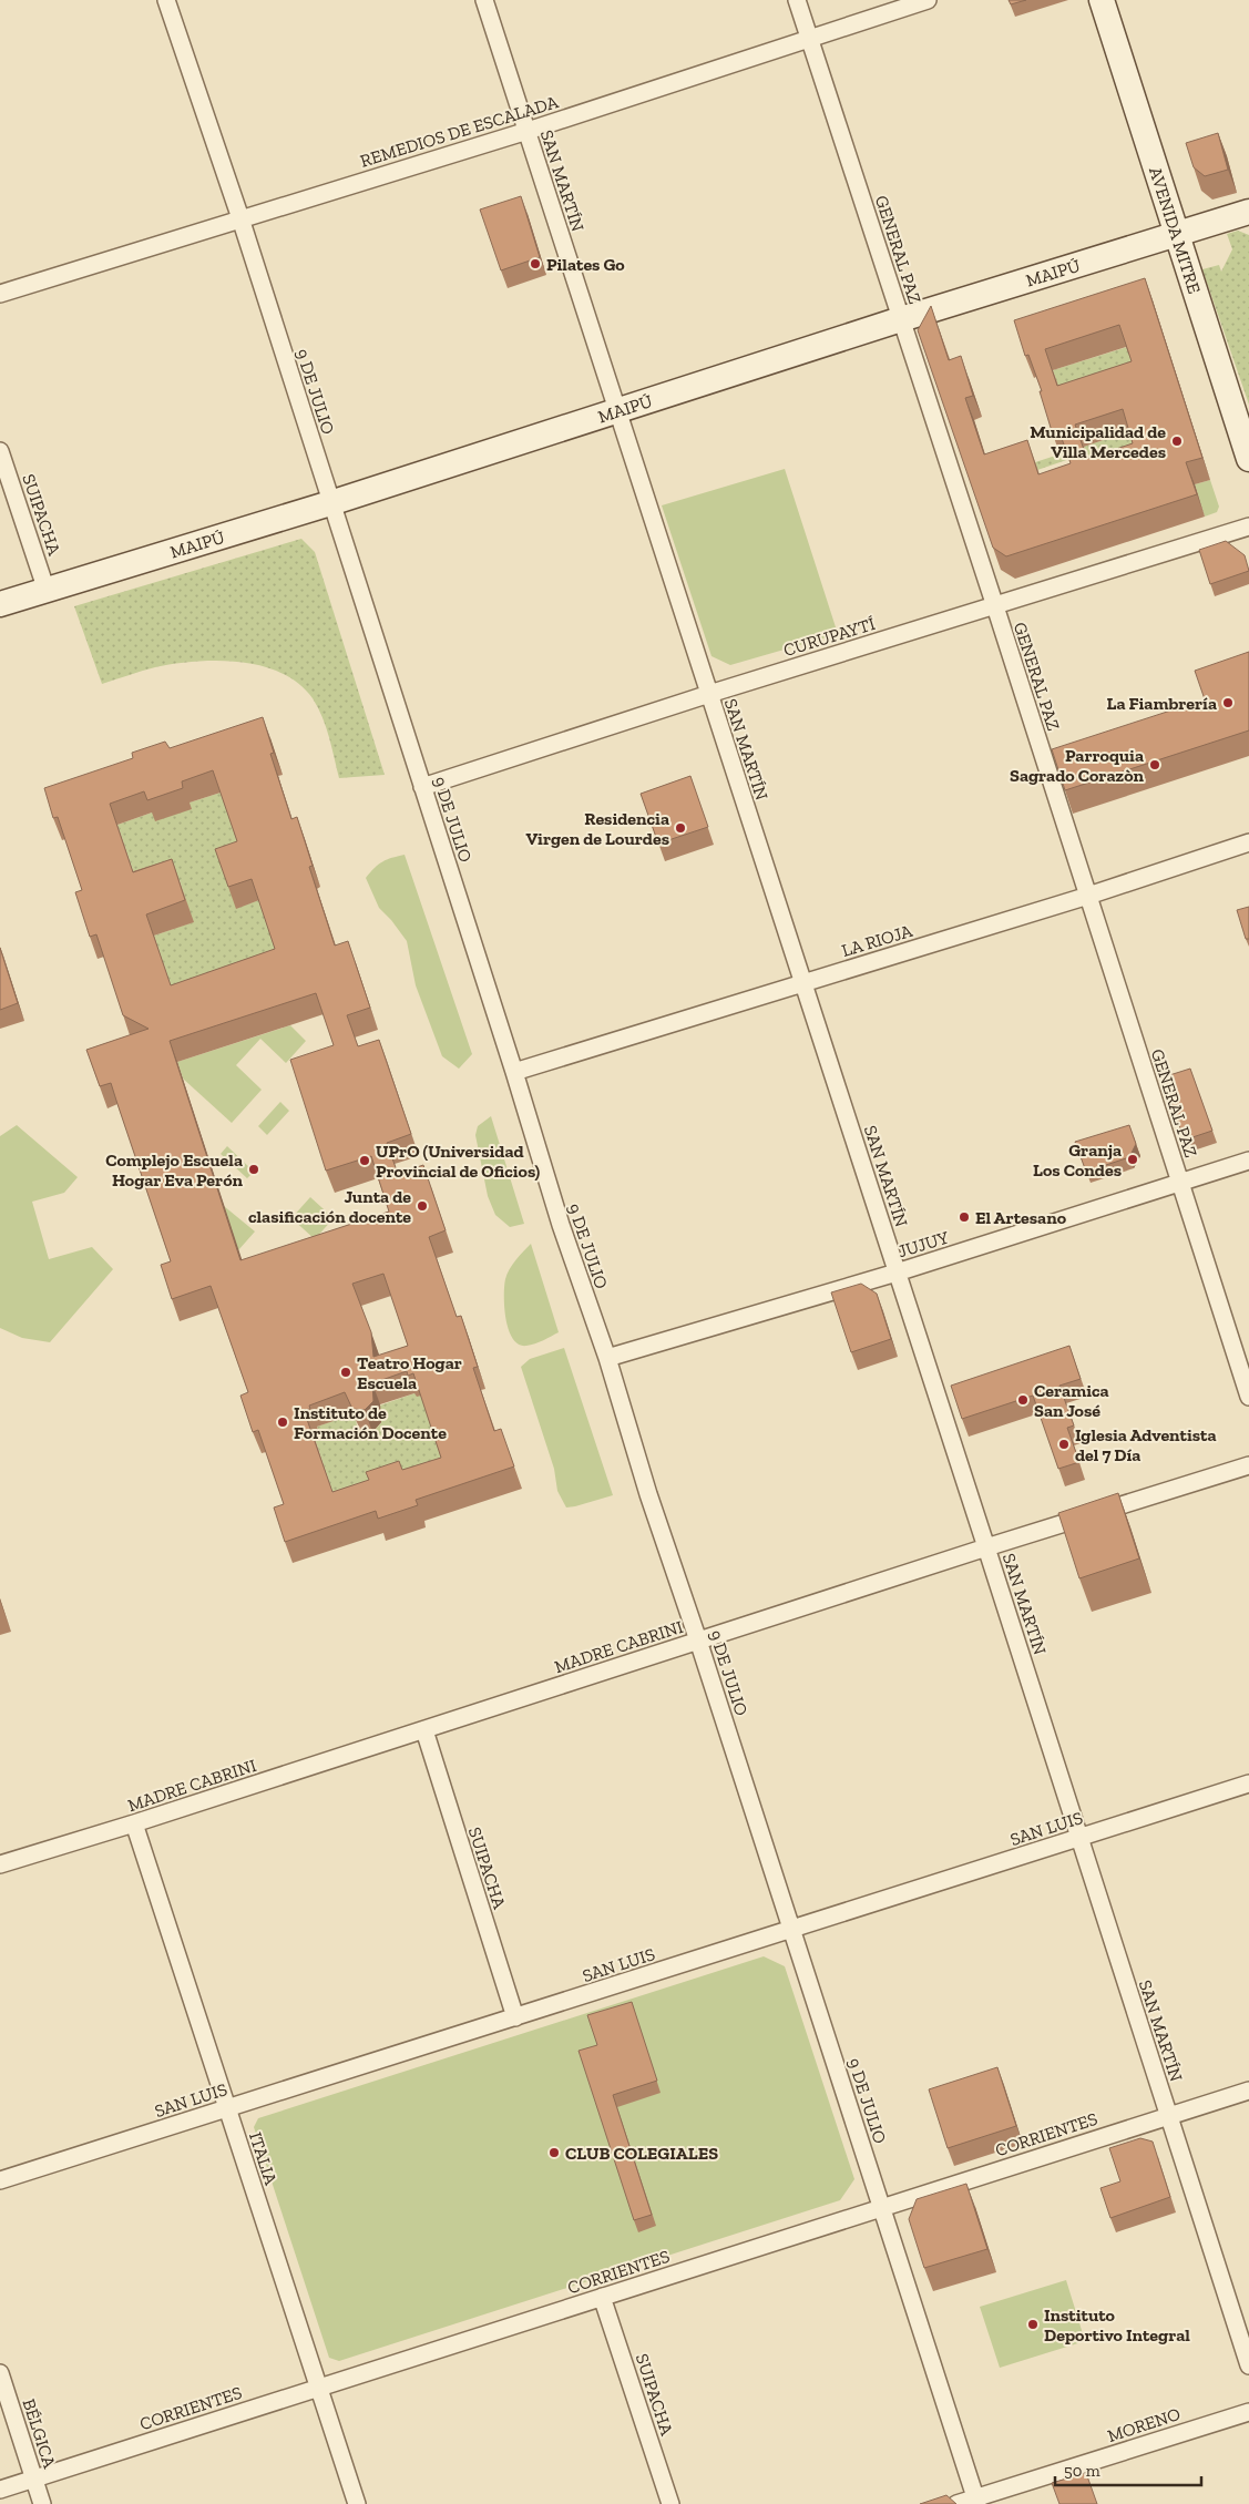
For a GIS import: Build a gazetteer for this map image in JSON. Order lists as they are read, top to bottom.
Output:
{
  "streets": {
    "street": [
      "REMEDIOS DE ESCALADA",
      "SAN MARTÍN",
      "AVENIDA MITRE",
      "GENERAL PAZ",
      "MAIPÚ",
      "9 DE JULIO",
      "SUIPACHA",
      "CURUPAYTÍ",
      "LA RIOJA",
      "JUJUY",
      "MADRE CABRINI",
      "SAN LUIS",
      "CORRIENTES",
      "ITALIA",
      "MORENO",
      "BÉLGICA"
    ]
  },
  "crossings": [
    ["REMEDIOS DE ESCALADA", "SAN MARTÍN"],
    ["REMEDIOS DE ESCALADA", "GENERAL PAZ"],
    ["REMEDIOS DE ESCALADA", "9 DE JULIO"],
    ["SAN MARTÍN", "MAIPÚ"],
    ["SAN MARTÍN", "CURUPAYTÍ"],
    ["SAN MARTÍN", "LA RIOJA"],
    ["SAN MARTÍN", "JUJUY"],
    ["SAN MARTÍN", "MADRE CABRINI"],
    ["SAN MARTÍN", "SAN LUIS"],
    ["SAN MARTÍN", "CORRIENTES"],
    ["AVENIDA MITRE", "MAIPÚ"],
    ["GENERAL PAZ", "MAIPÚ"],
    ["GENERAL PAZ", "CURUPAYTÍ"],
    ["GENERAL PAZ", "LA RIOJA"],
    ["GENERAL PAZ", "JUJUY"],
    ["MAIPÚ", "9 DE JULIO"],
    ["MAIPÚ", "SUIPACHA"],
    ["9 DE JULIO", "CURUPAYTÍ"],
    ["9 DE JULIO", "LA RIOJA"],
    ["9 DE JULIO", "JUJUY"],
    ["9 DE JULIO", "MADRE CABRINI"],
    ["9 DE JULIO", "SAN LUIS"],
    ["9 DE JULIO", "CORRIENTES"],
    ["9 DE JULIO", "MORENO"],
    ["SUIPACHA", "MADRE CABRINI"],
    ["SUIPACHA", "SAN LUIS"],
    ["SUIPACHA", "CORRIENTES"],
    ["MADRE CABRINI", "ITALIA"],
    ["SAN LUIS", "ITALIA"],
    ["CORRIENTES", "ITALIA"],
    ["CORRIENTES", "BÉLGICA"]
  ],
  "places": [
    "Pilates Go",
    "Municipalidad de Villa Mercedes",
    "La Fiambrería",
    "Parroquia Sagrado Corazòn",
    "Residencia Virgen de Lourdes",
    "Granja Los Condes",
    "UPrO (Universidad Provincial de Oficios)",
    "Complejo Escuela Hogar Eva Perón",
    "Junta de clasificación docente",
    "El Artesano",
    "Teatro Hogar Escuela",
    "Ceramica San José",
    "Instituto de Formación Docente",
    "Iglesia Adventista del 7 Día",
    "CLUB COLEGIALES",
    "Instituto Deportivo Integral"
  ],
  "scale_bar": "50 m"
}
